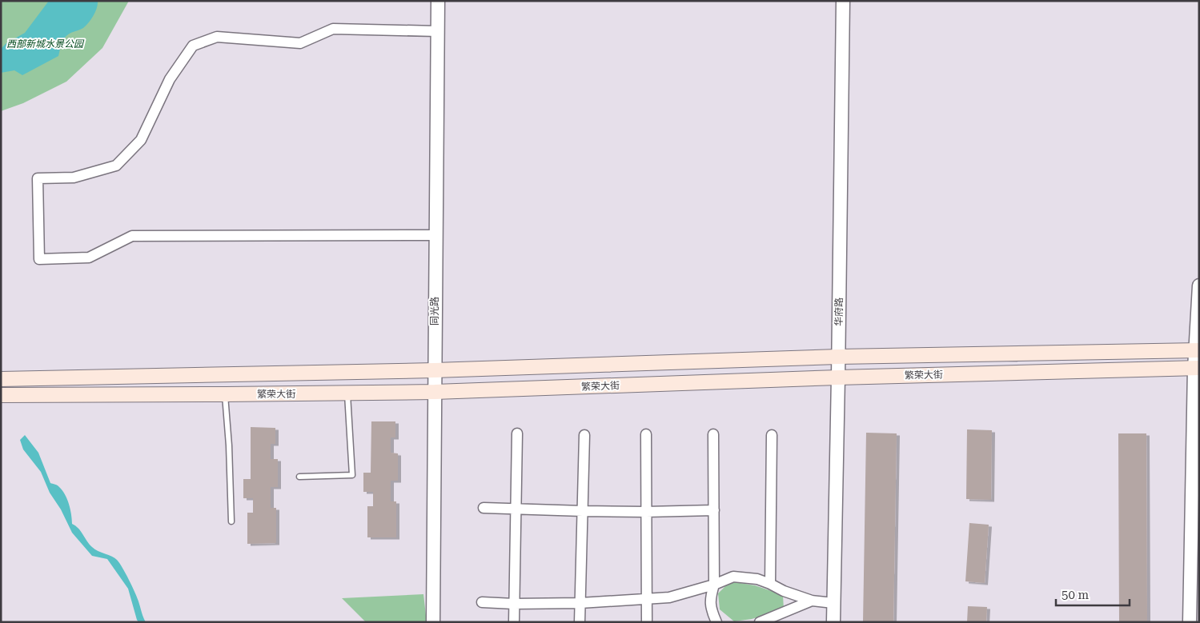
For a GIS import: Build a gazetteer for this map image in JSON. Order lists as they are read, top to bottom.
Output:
{
  "streets": {
    "main road": ["繁荣大街"],
    "street": ["同光路", "华府路"]
  },
  "crossings": [
    ["同光路", "繁荣大街"],
    ["华府路", "繁荣大街"]
  ],
  "parks": ["西部新城水景公园"],
  "scale_bar": "50 m"
}
